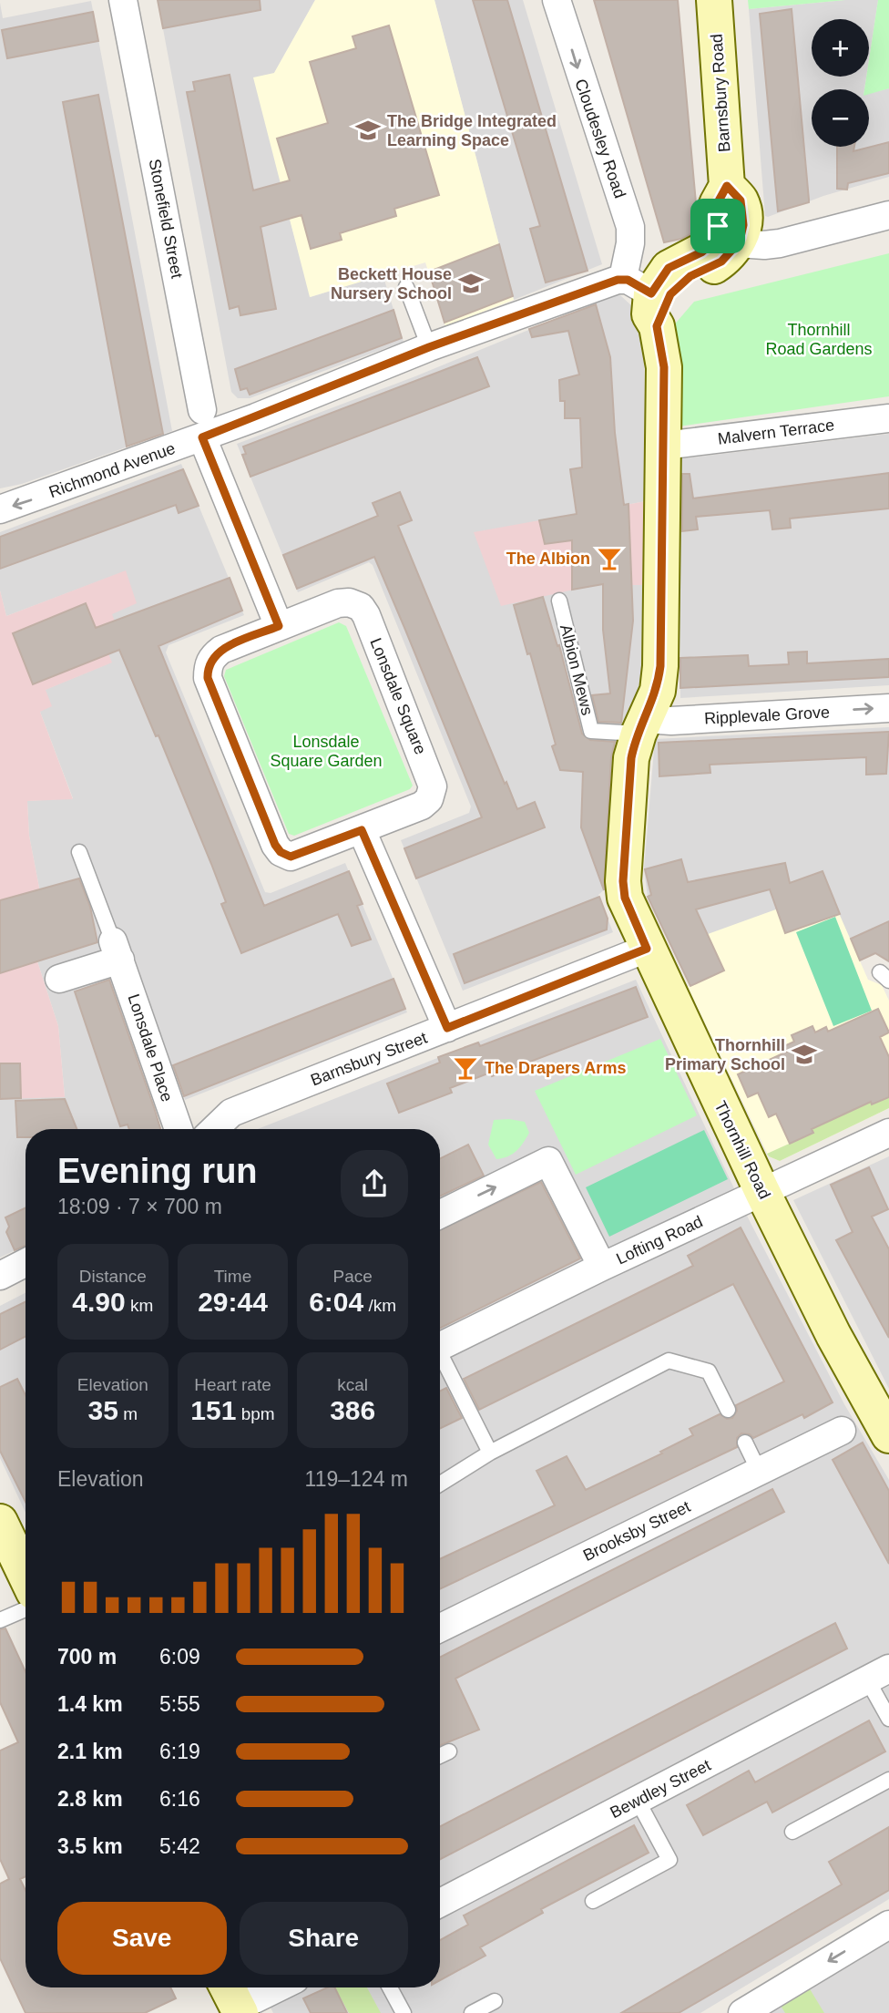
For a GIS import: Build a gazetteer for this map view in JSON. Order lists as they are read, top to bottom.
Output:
{
  "streets": {
    "street": [
      "Barnsbury Road",
      "Cloudesley Road",
      "Stonefield Street",
      "Malvern Terrace",
      "Richmond Avenue",
      "Lonsdale Square",
      "Ripplevale Grove",
      "Lonsdale Place",
      "Barnsbury Street",
      "Thornhill Road",
      "Lofting Road",
      "Brooksby Street",
      "Bewdley Street"
    ],
    "lane": ["Albion Mews"]
  },
  "crossings": [
    ["Cloudesley Road", "Richmond Avenue"],
    ["Cloudesley Road", "Thornhill Road"],
    ["Stonefield Street", "Richmond Avenue"],
    ["Malvern Terrace", "Thornhill Road"],
    ["Richmond Avenue", "Thornhill Road"],
    ["Albion Mews", "Ripplevale Grove"],
    ["Albion Mews", "Thornhill Road"],
    ["Ripplevale Grove", "Thornhill Road"],
    ["Barnsbury Street", "Thornhill Road"],
    ["Thornhill Road", "Lofting Road"],
    ["Thornhill Road", "Brooksby Street"]
  ],
  "one_way": ["Cloudesley Road", "Ripplevale Grove"],
  "parks": ["Thornhill Road Gardens", "Lonsdale Square Garden"],
  "places": {
    "school or university": ["The Bridge Integrated Learning Space", "Beckett House Nursery School", "Thornhill Primary School"],
    "bar": ["The Albion", "The Drapers Arms"]
  },
  "page": {
    "map_buttons": ["+", "−"],
    "heading": ["Evening run", "18:09 · 7 × 700 m"],
    "stats": [
      ["Distance", "4.90 km"],
      ["Time", "29:44"],
      ["Pace", "6:04 /km"],
      ["Elevation", "35 m"],
      ["Heart rate", "151 bpm"],
      ["kcal", "386"]
    ],
    "chart": ["Elevation", "119–124 m"],
    "list": [
      {
        "name": "700 m",
        "note": "6:09"
      },
      {
        "name": "1.4 km",
        "note": "5:55"
      },
      {
        "name": "2.1 km",
        "note": "6:19"
      },
      {
        "name": "2.8 km",
        "note": "6:16"
      },
      {
        "name": "3.5 km",
        "note": "5:42"
      }
    ],
    "buttons": ["Save", "Share"]
  }
}
